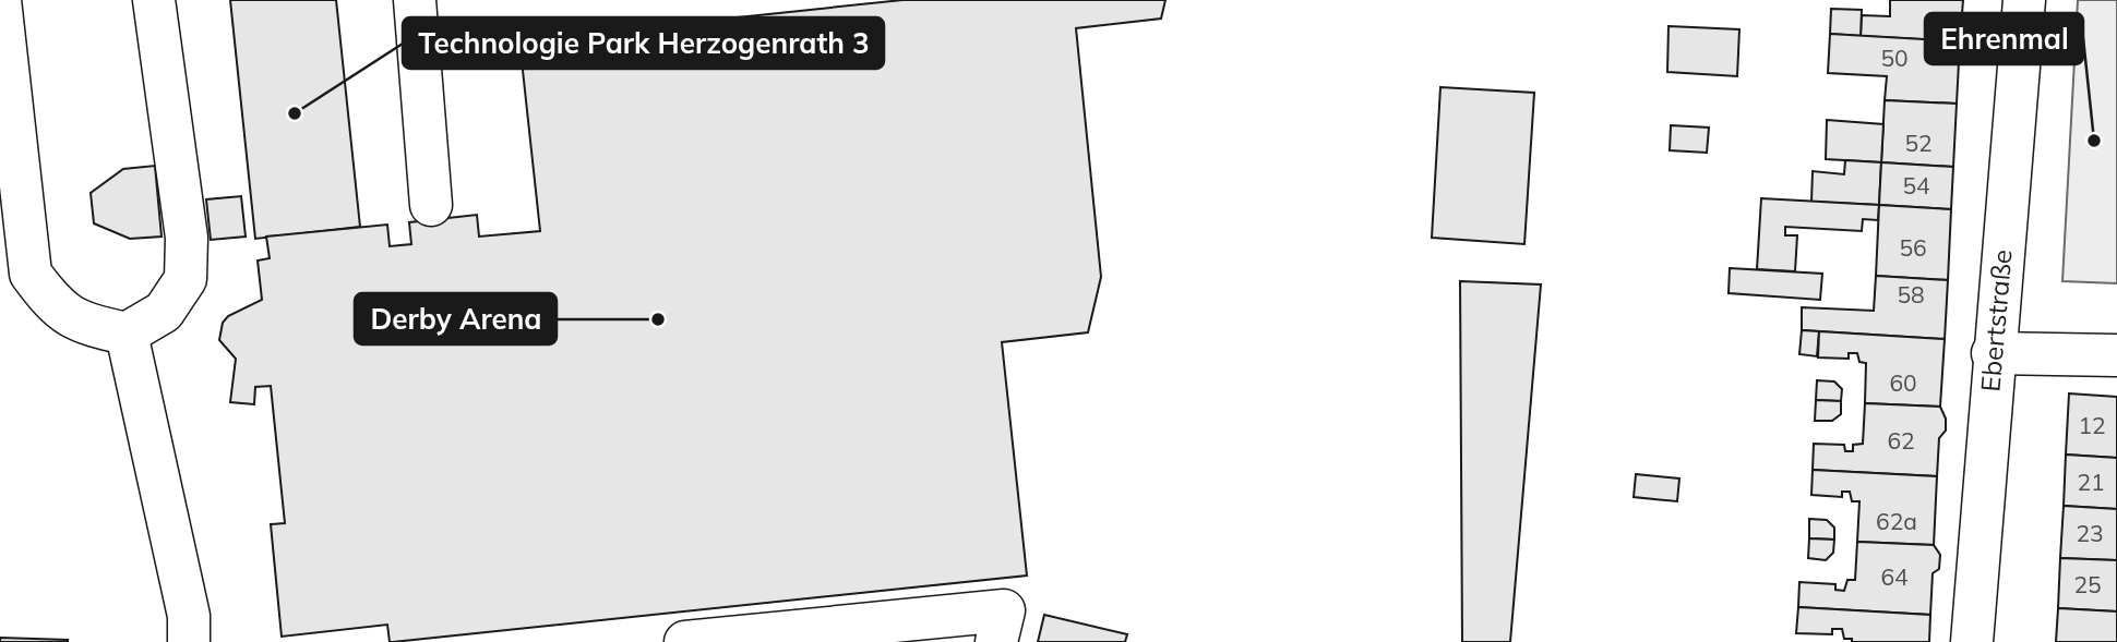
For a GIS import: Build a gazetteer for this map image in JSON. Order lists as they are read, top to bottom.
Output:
{
  "streets": {
    "street": ["Ebertstraße"]
  },
  "places": ["Technologie Park Herzogenrath 3", "Ehrenmal", "Derby Arena"],
  "house_numbers": [
    "50",
    "52",
    "54",
    "56",
    "58",
    "60",
    "12",
    "62",
    "21",
    "62a",
    "23",
    "64",
    "25"
  ]
}
